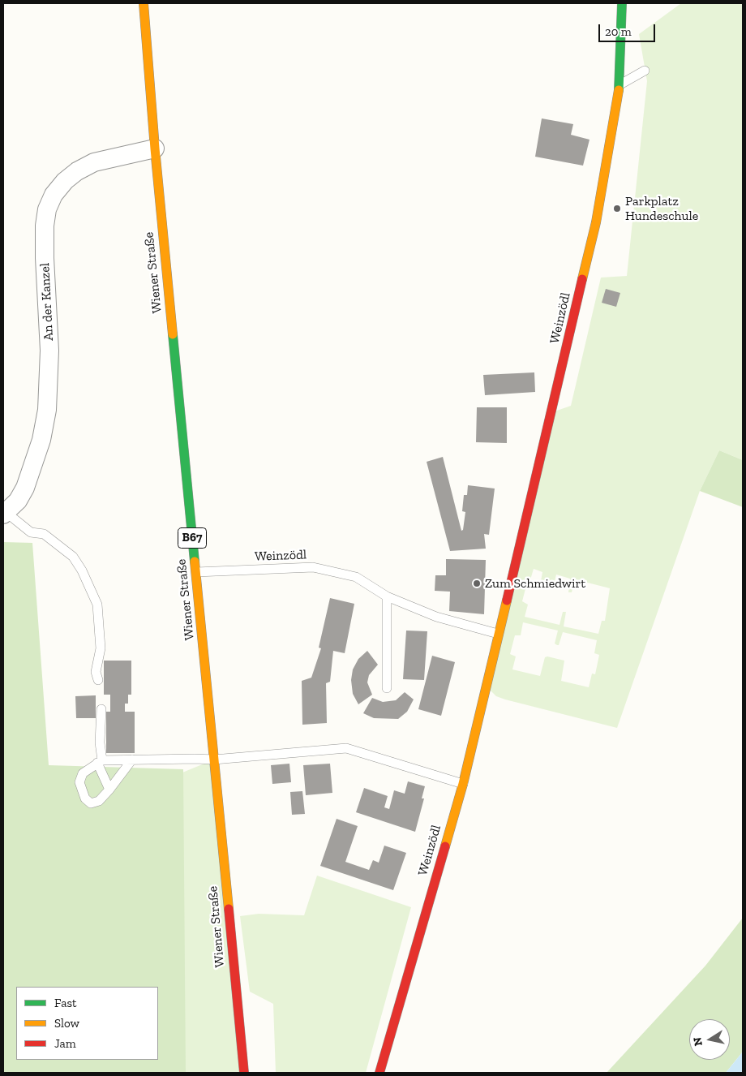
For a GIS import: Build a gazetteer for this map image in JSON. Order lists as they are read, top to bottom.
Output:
{
  "streets": {
    "street": [
      "Wiener Straße",
      "An der Kanzel",
      "Weinzödl",
      "B67"
    ]
  },
  "crossings": [
    ["Wiener Straße", "An der Kanzel"],
    ["Wiener Straße", "Weinzödl"]
  ],
  "places": ["Parkplatz Hundeschule", "Zum Schmiedwirt"],
  "legend": ["Fast", "Slow", "Jam"],
  "scale_bar": "20 m",
  "north": "left"
}
